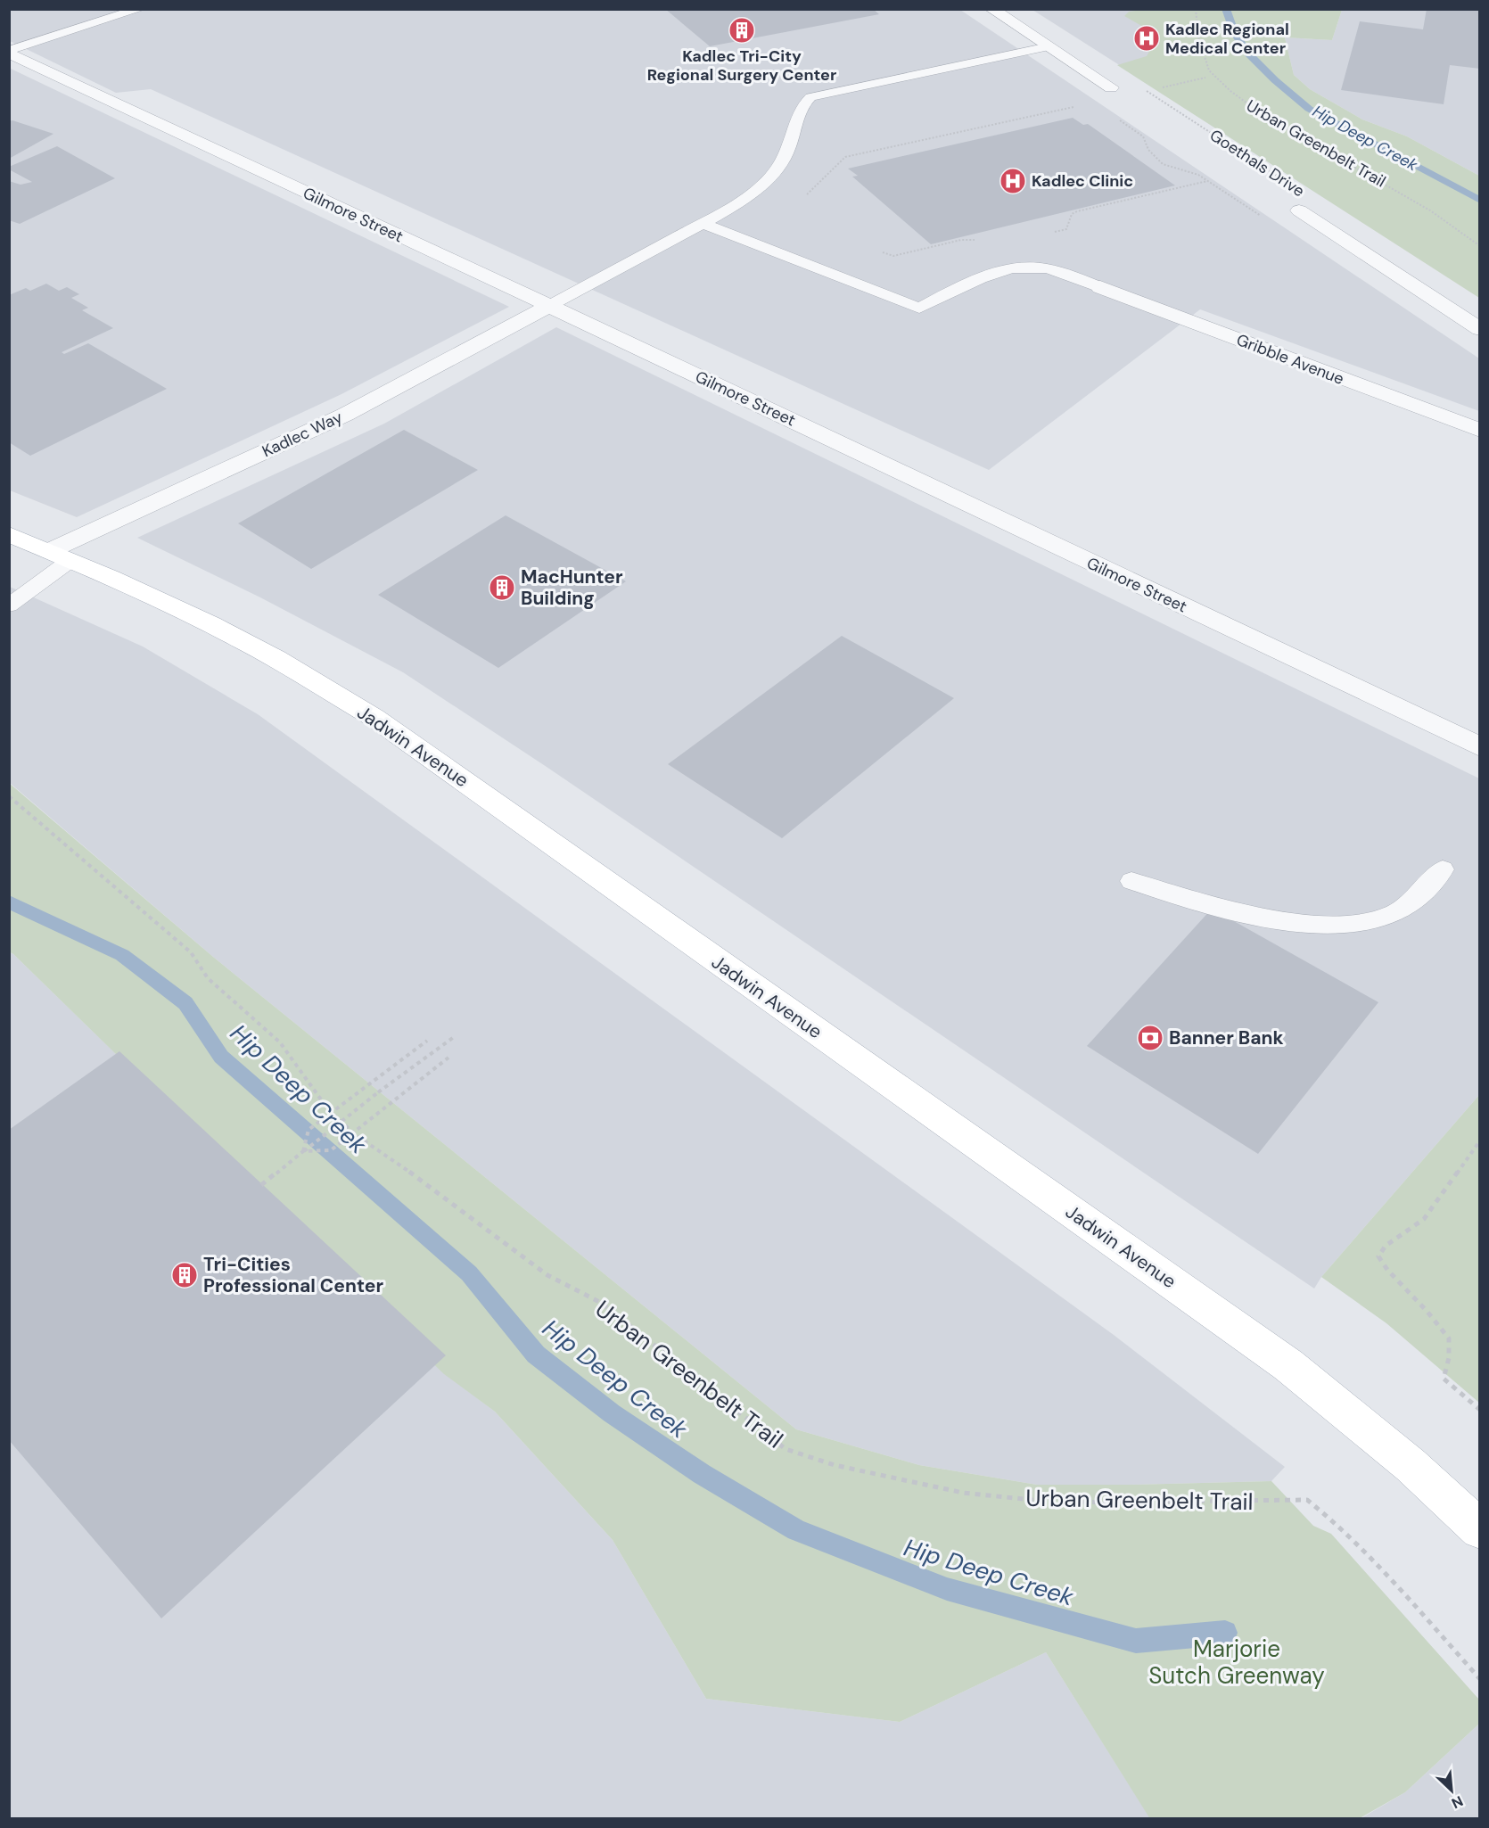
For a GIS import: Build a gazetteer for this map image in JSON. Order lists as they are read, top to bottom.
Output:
{
  "streets": {
    "main road": ["Jadwin Avenue"],
    "street": [
      "Goethals Drive",
      "Gilmore Street",
      "Gribble Avenue",
      "Kadlec Way"
    ],
    "path": ["Urban Greenbelt Trail"]
  },
  "crossings": [
    ["Gilmore Street", "Kadlec Way"],
    ["Kadlec Way", "Jadwin Avenue"]
  ],
  "water": ["Hip Deep Creek"],
  "parks": ["Marjorie Sutch Greenway"],
  "places": {
    "building": ["Kadlec Tri-City Regional Surgery Center", "MacHunter Building", "Tri-Cities Professional Center"],
    "hospital": ["Kadlec Regional Medical Center", "Kadlec Clinic"],
    "bank": ["Banner Bank"]
  },
  "north": "bottom right"
}
